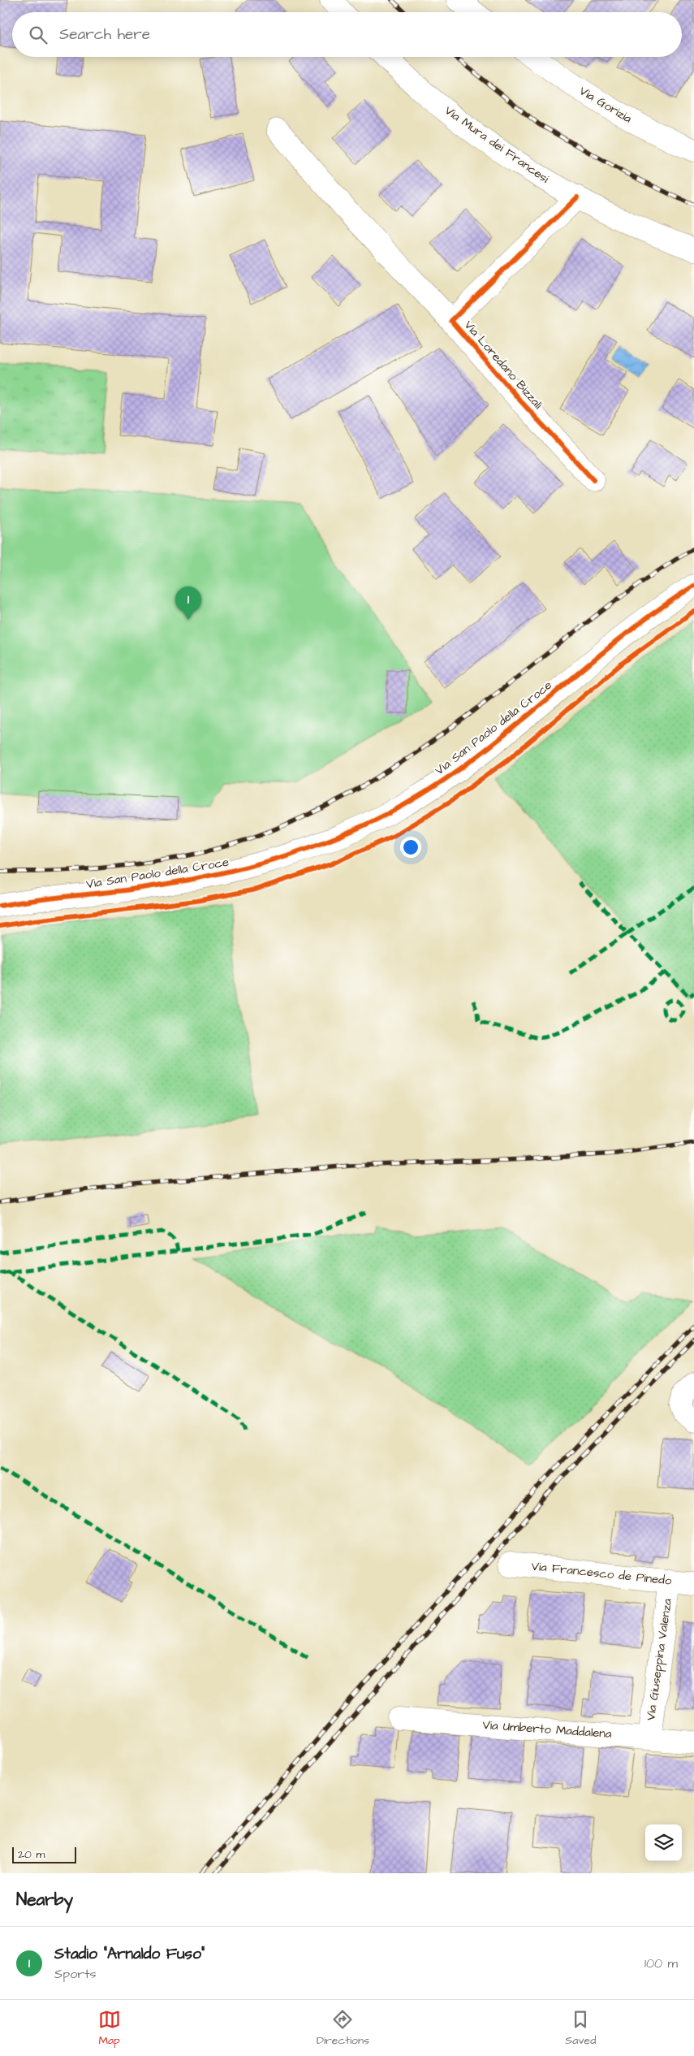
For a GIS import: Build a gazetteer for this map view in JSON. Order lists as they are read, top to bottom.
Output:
{
  "streets": {
    "street": [
      "Via Gorizia",
      "Via Mura dei Francesi",
      "Via Loredano Bizzali",
      "Via San Paolo della Croce",
      "Via Francesco de Pinedo",
      "Via Giuseppina Valenza",
      "Via Umberto Maddalena"
    ]
  },
  "crossings": [
    ["Via Mura dei Francesi", "Via Loredano Bizzali"],
    ["Via Francesco de Pinedo", "Via Giuseppina Valenza"],
    ["Via Giuseppina Valenza", "Via Umberto Maddalena"]
  ],
  "scale_bar": "20 m",
  "page": {
    "search": "Search here",
    "pins": "1",
    "scale": "20 m",
    "heading": "Nearby",
    "list": [
      {
        "mark": "1",
        "name": "Stadio \"Arnaldo Fuso\"",
        "note": "Sports",
        "value": "100 m"
      }
    ],
    "nav": ["Map", "Directions", "Saved"]
  }
}
